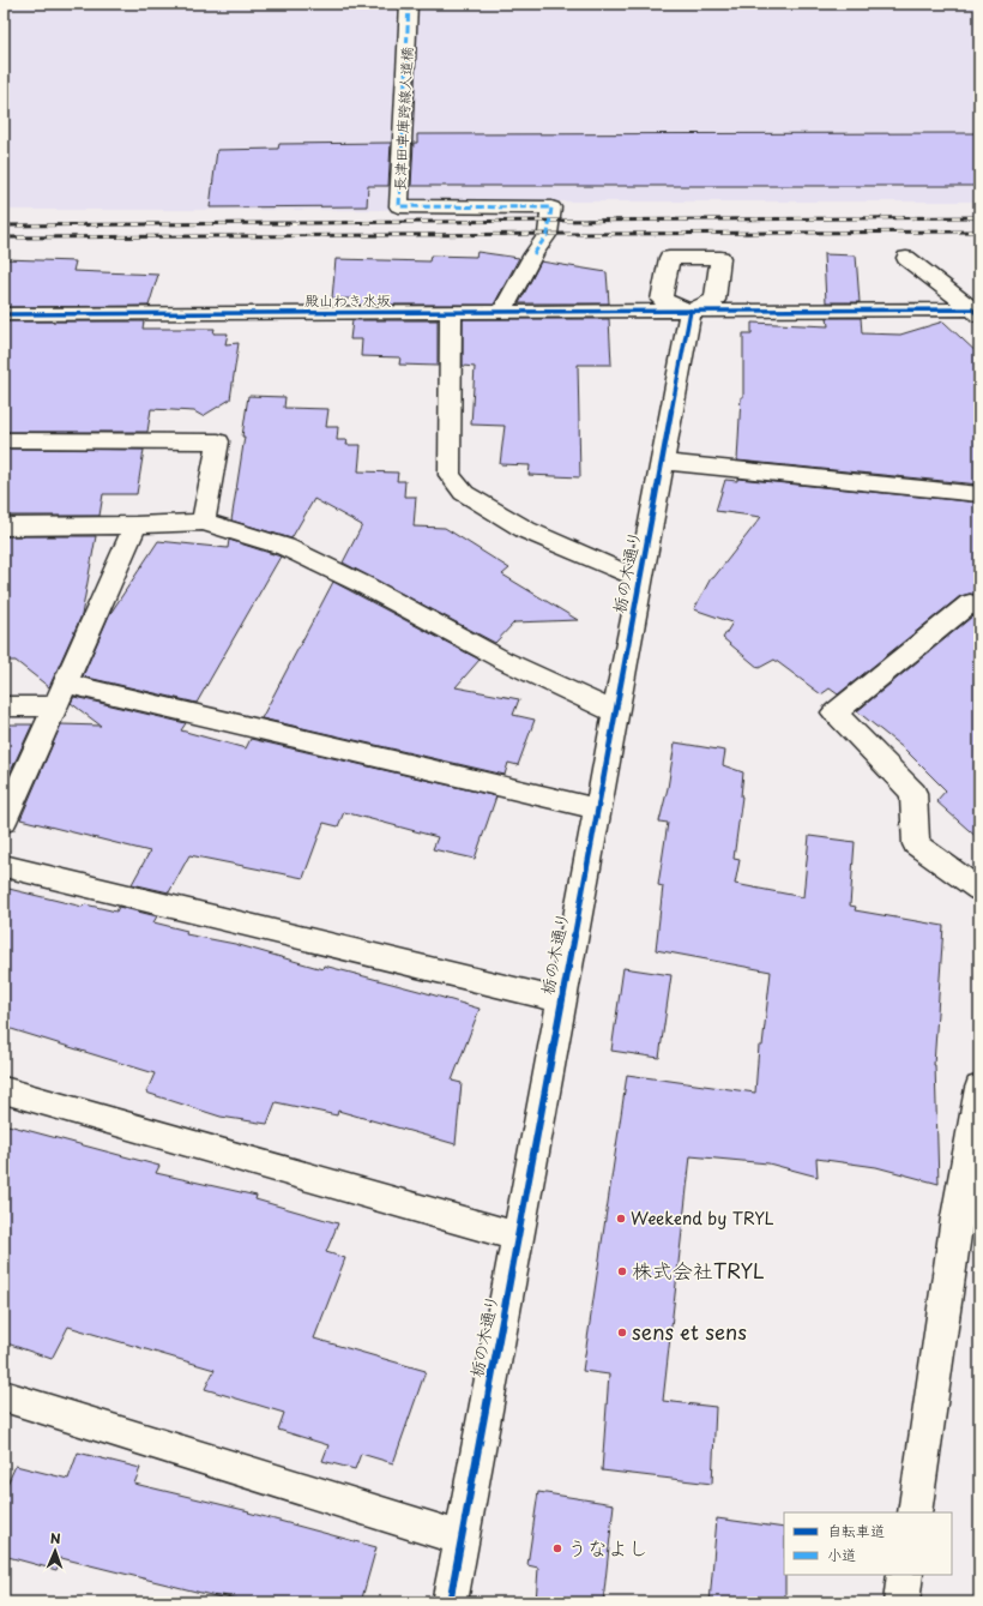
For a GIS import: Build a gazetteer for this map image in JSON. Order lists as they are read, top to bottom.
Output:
{
  "streets": {
    "street": ["長津田車庫跨線人道橋", "殿山わき水坂", "栃の木通り"]
  },
  "crossings": [
    ["長津田車庫跨線人道橋", "殿山わき水坂"],
    ["殿山わき水坂", "栃の木通り"]
  ],
  "places": [
    "Weekend by TRYL",
    "株式会社TRYL",
    "sens et sens",
    "うなよし"
  ],
  "legend": ["自転車道", "小道"],
  "north": "top"
}
